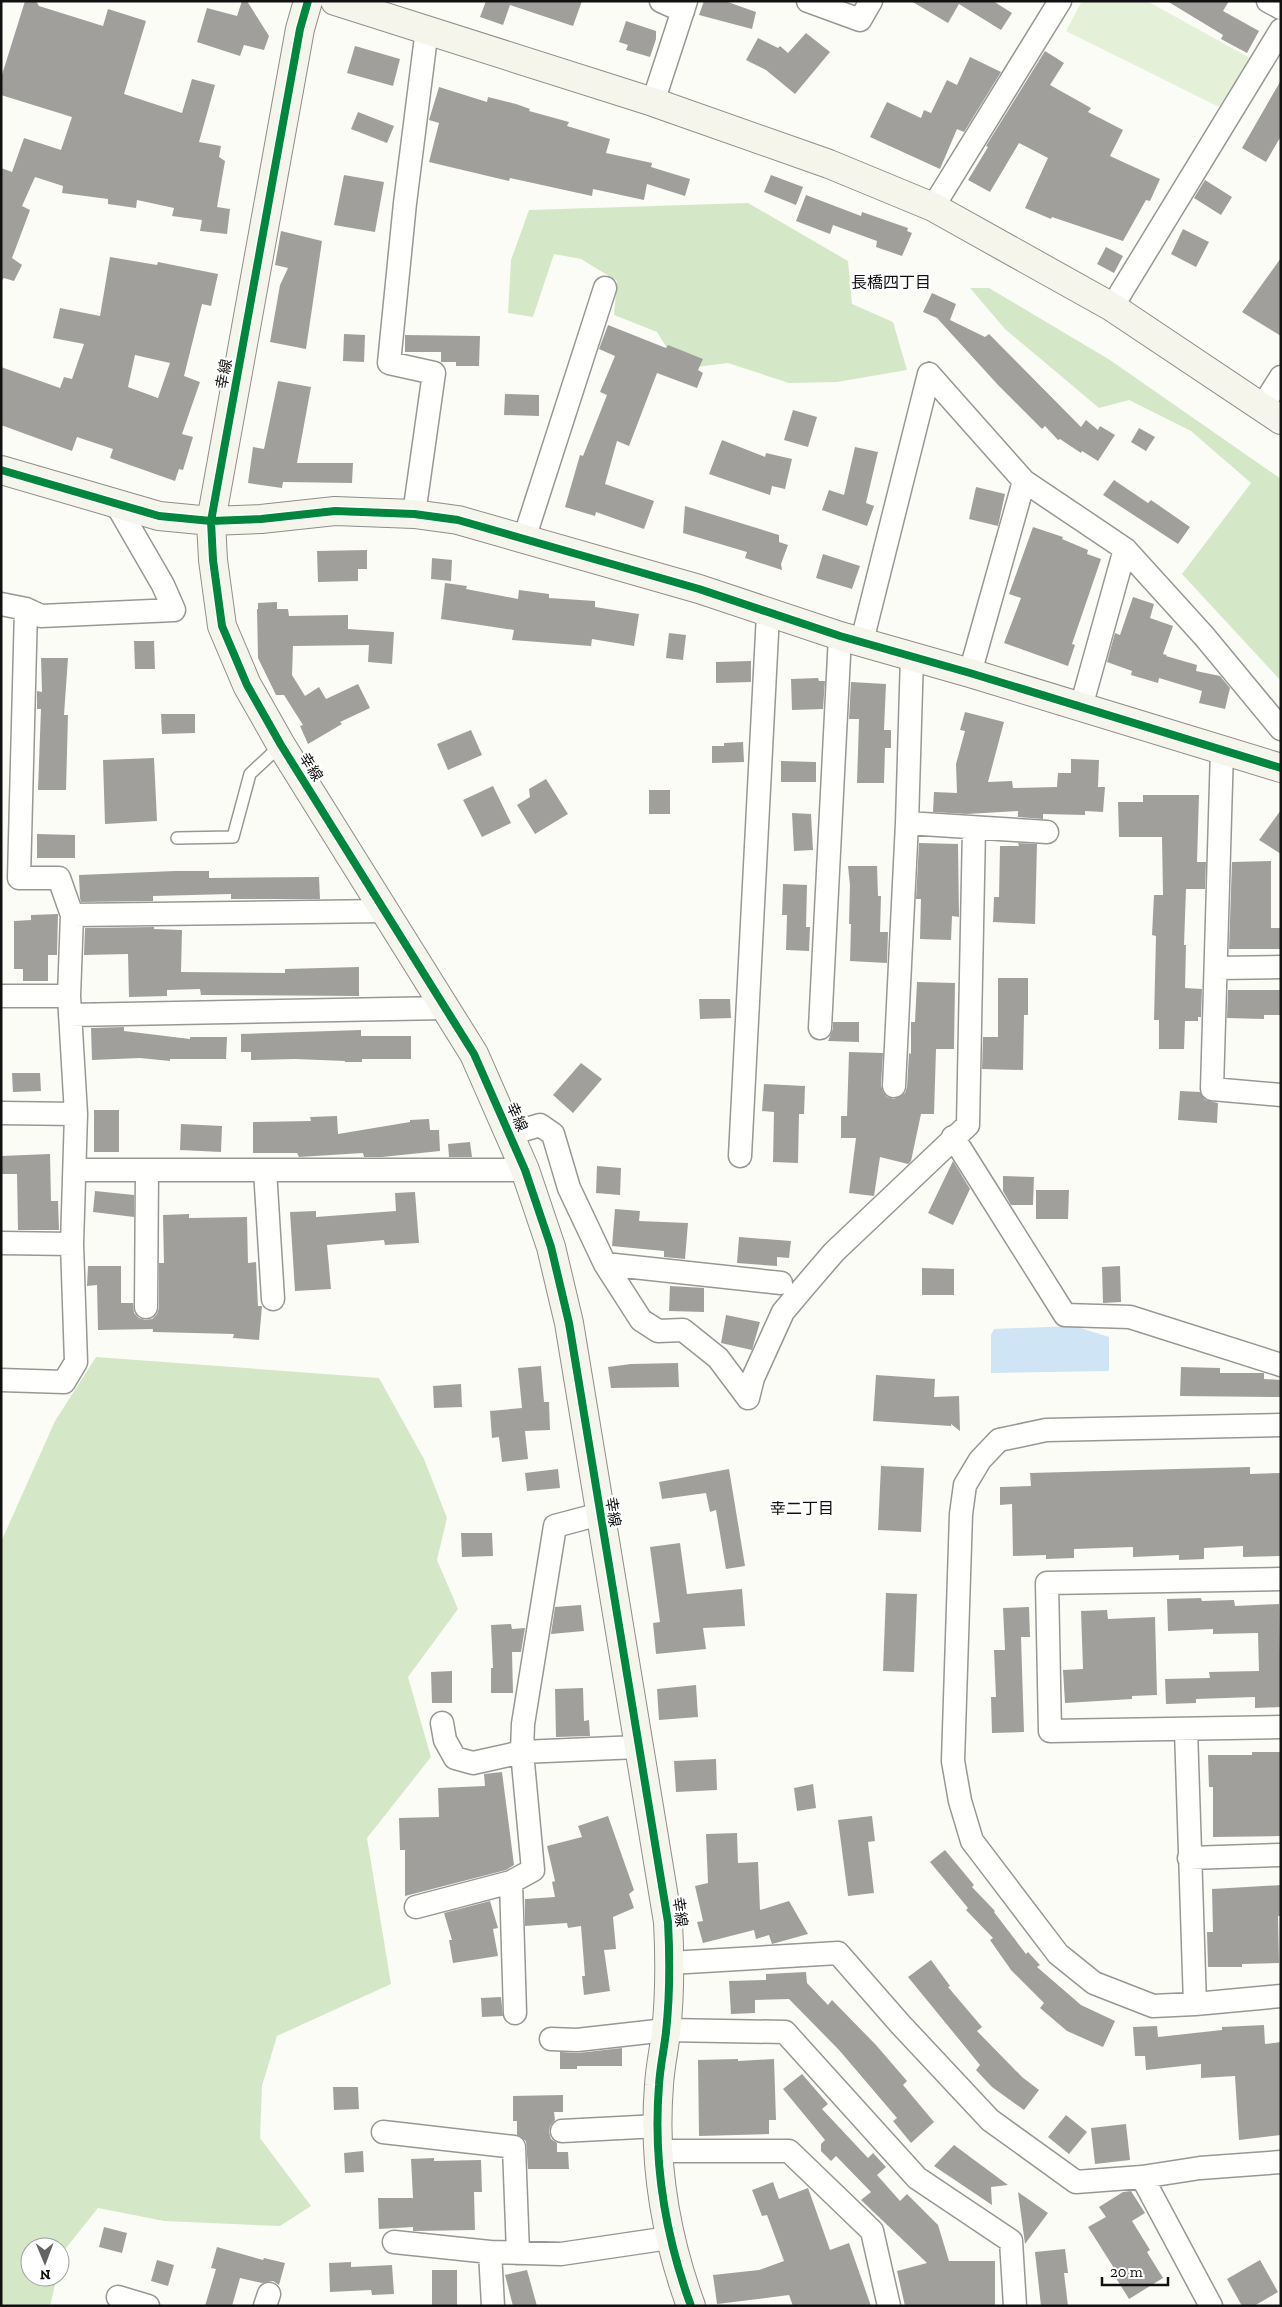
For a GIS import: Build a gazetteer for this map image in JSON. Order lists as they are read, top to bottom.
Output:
{
  "streets": {
    "street": ["幸線"]
  },
  "districts": ["長橋四丁目", "幸二丁目"],
  "scale_bar": "20 m",
  "north": "bottom"
}
